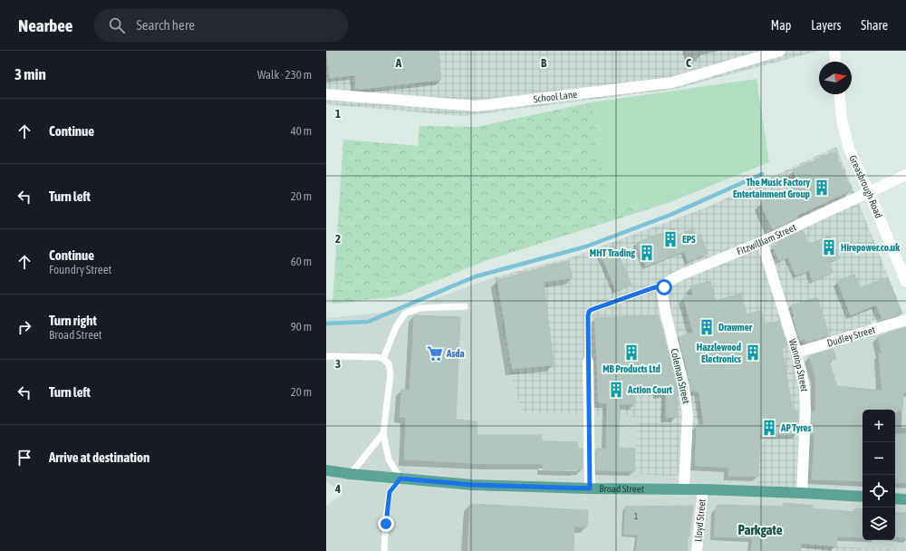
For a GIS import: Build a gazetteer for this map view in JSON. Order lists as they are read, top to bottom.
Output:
{
  "streets": {
    "main road": ["Broad Street"],
    "street": [
      "School Lane",
      "Greasbrough Road",
      "Fitzwilliam Street",
      "Dudley Street",
      "Wannop Street",
      "Coleman Street",
      "Lloyd Street"
    ]
  },
  "crossings": [
    ["Greasbrough Road", "Fitzwilliam Street"],
    ["Fitzwilliam Street", "Wannop Street"],
    ["Fitzwilliam Street", "Coleman Street"],
    ["Dudley Street", "Wannop Street"],
    ["Wannop Street", "Broad Street"],
    ["Coleman Street", "Broad Street"],
    ["Broad Street", "Lloyd Street"]
  ],
  "districts": ["Parkgate"],
  "places": {
    "building": [
      "The Music Factory Entertainment Group",
      "EPS",
      "Hirepower.co.uk",
      "MHT Trading",
      "Drawmer",
      "MB Products Ltd",
      "Hazzlewood Electronics",
      "Action Court",
      "AP Tyres"
    ],
    "supermarket": ["Asda"]
  },
  "house_numbers": ["1"],
  "north": "right",
  "page": {
    "header": "Nearbee",
    "search": "Search here",
    "nav": ["Map", "Layers", "Share"],
    "heading": ["3 min", "Walk · 230 m"],
    "list": [
      ["Continue", "40 m"],
      ["Turn left", "20 m"],
      ["Continue", "Foundry Street", "60 m"],
      ["Turn right", "Broad Street", "90 m"],
      ["Turn left", "20 m"],
      "Arrive at destination"
    ],
    "map_buttons": ["+", "−"]
  },
  "grid": {
    "columns": ["A", "B", "C"],
    "rows": [
      "1",
      "2",
      "3",
      "4"
    ]
  }
}
